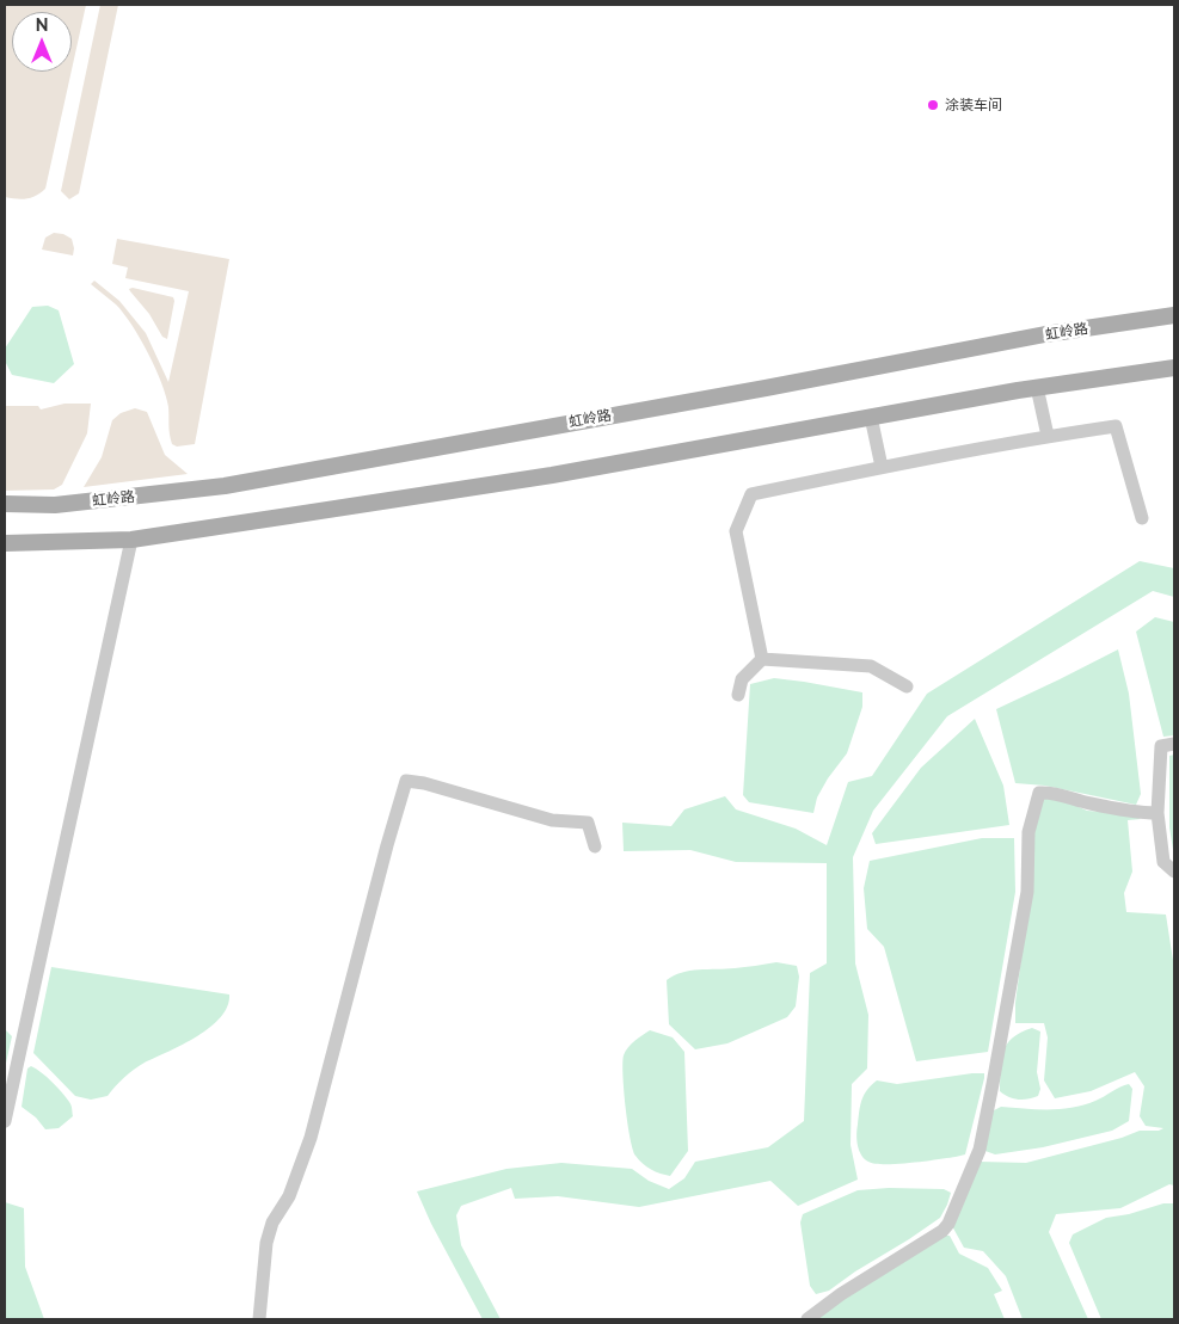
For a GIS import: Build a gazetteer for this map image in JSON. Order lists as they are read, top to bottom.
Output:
{
  "streets": {
    "main road": ["虹岭路"]
  },
  "places": ["涂装车间"],
  "north": "top"
}
